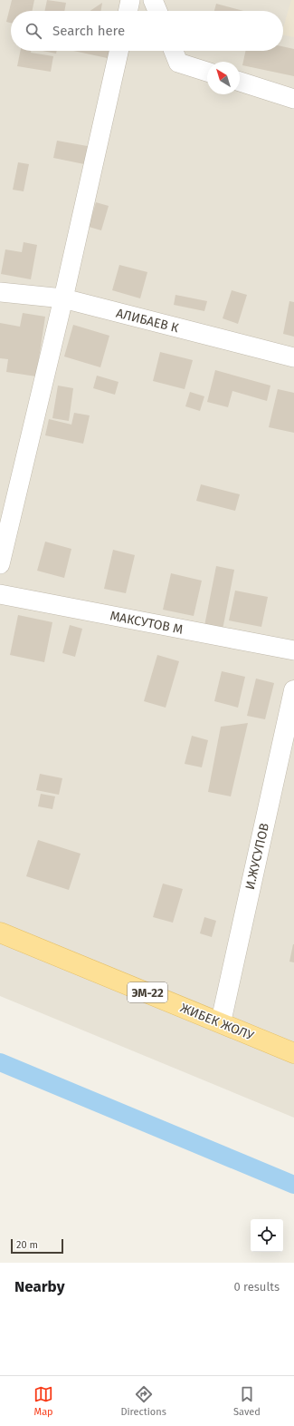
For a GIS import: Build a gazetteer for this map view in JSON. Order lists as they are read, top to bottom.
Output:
{
  "streets": {
    "main road": ["ЭМ-22", "ЖИБЕК ЖОЛУ"],
    "street": ["АЛИБАЕВ К", "МАКСУТОВ М", "И.ЖУСУПОВ"]
  },
  "crossings": [
    ["И.ЖУСУПОВ", "ЖИБЕК ЖОЛУ"]
  ],
  "scale_bar": "20 m",
  "north": "top left",
  "page": {
    "search": "Search here",
    "scale": "20 m",
    "heading": ["Nearby", "0 results"],
    "nav": ["Map", "Directions", "Saved"]
  }
}
